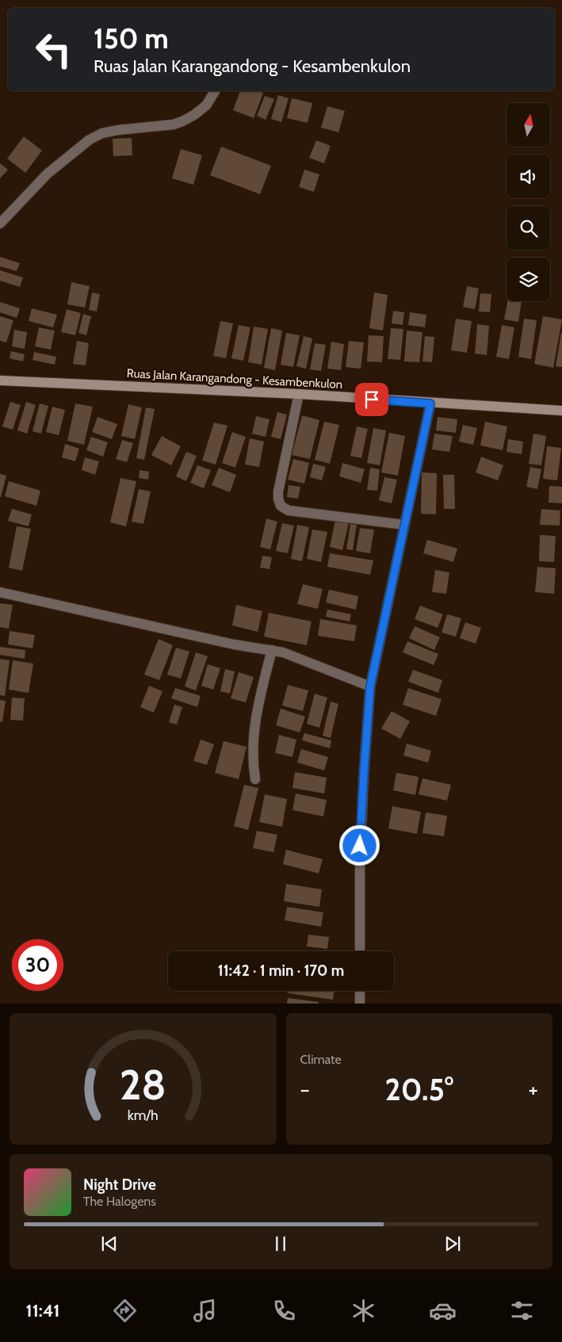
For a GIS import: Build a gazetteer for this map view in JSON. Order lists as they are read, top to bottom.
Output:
{
  "streets": {
    "main road": ["Ruas Jalan Karangandong - Kesambenkulon"]
  },
  "north": "top",
  "page": {
    "turn": ["150 m", "Ruas Jalan Karangandong - Kesambenkulon"],
    "limit": "30",
    "trip": "11:42 · 1 min · 170 m",
    "tile": "Climate",
    "heat": ["−", "20.5°", "+"],
    "song": ["Night Drive", "The Halogens"],
    "tabs": "11:41",
    "gauge": ["28", "km/h"]
  }
}
